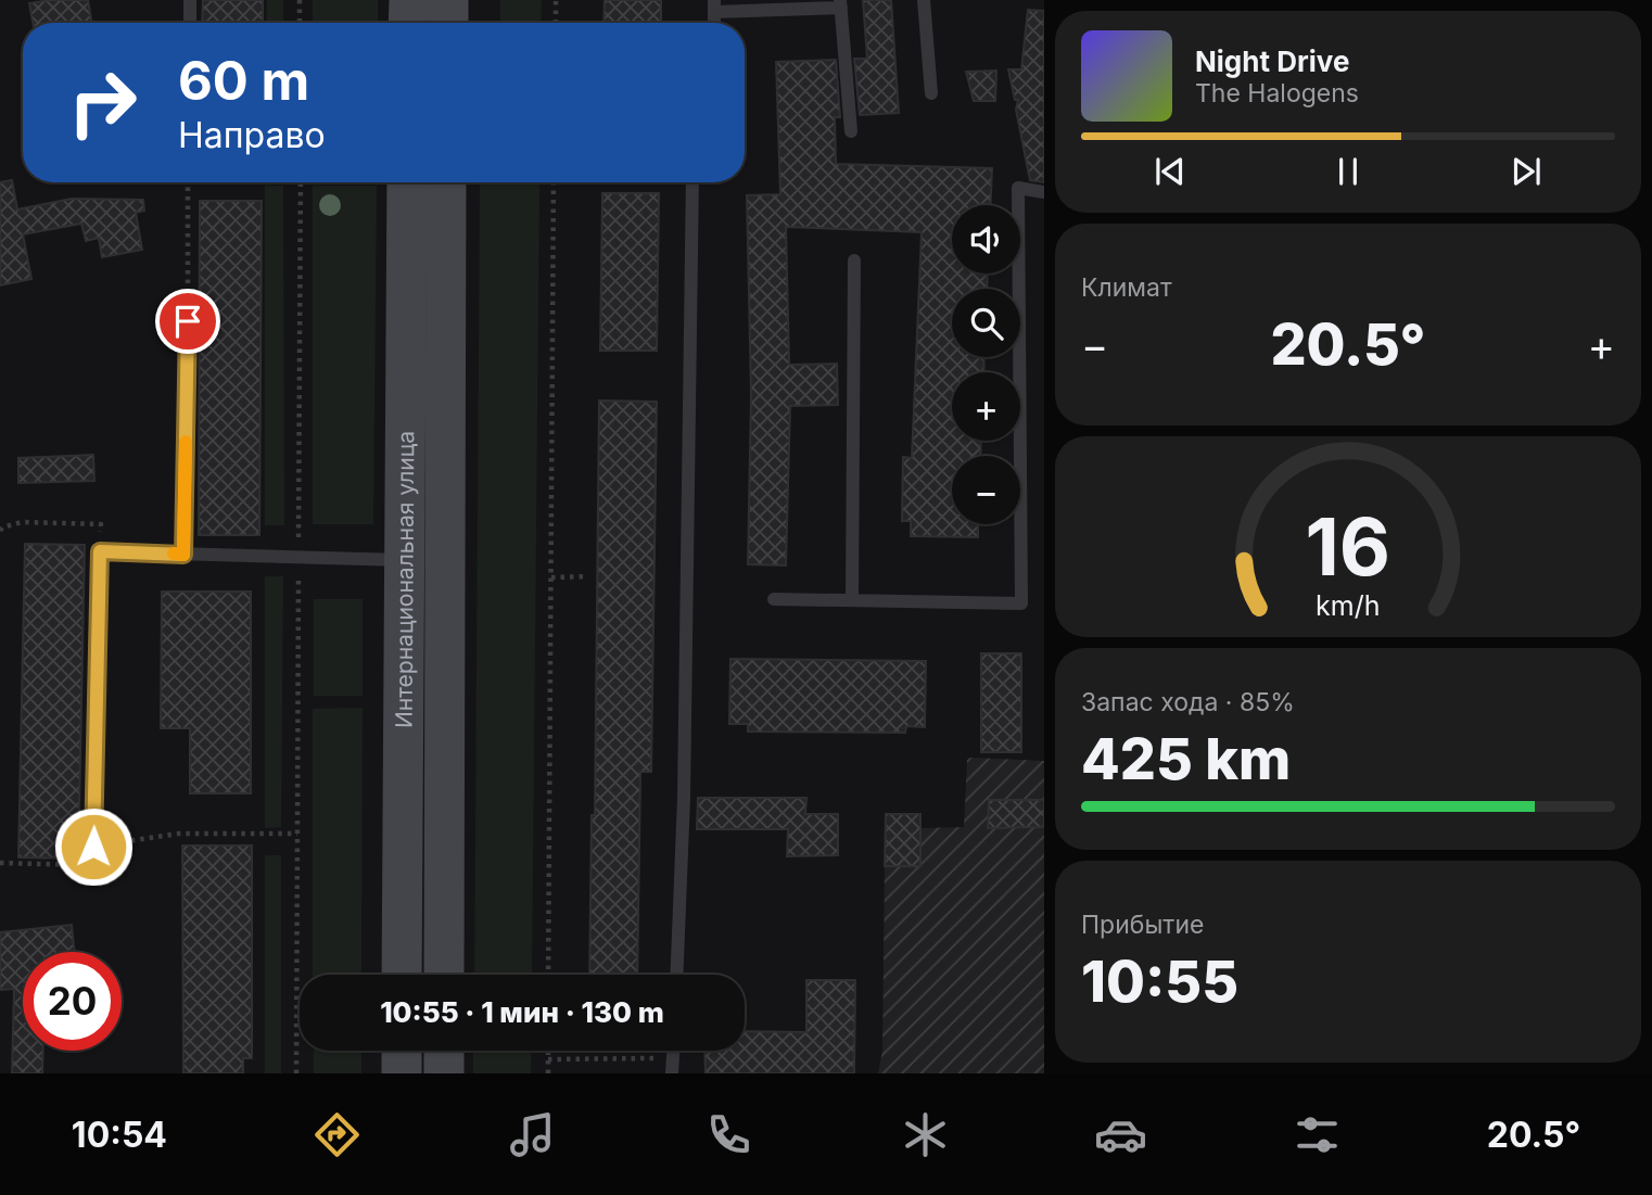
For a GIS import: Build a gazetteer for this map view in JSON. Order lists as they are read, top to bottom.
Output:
{
  "streets": {
    "main road": ["Интернациональная улица"]
  },
  "page": {
    "turn": ["60 m", "Направо"],
    "song": ["Night Drive", "The Halogens"],
    "map_buttons": ["+", "−"],
    "tile": [
      "Климат",
      ["Запас хода · 85%", "425 km"],
      ["Прибытие", "10:55"]
    ],
    "heat": ["−", "20.5°", "+"],
    "limit": "20",
    "trip": "10:55 · 1 мин · 130 m",
    "tabs": ["10:54", "20.5°"],
    "gauge": ["16", "km/h"]
  }
}
